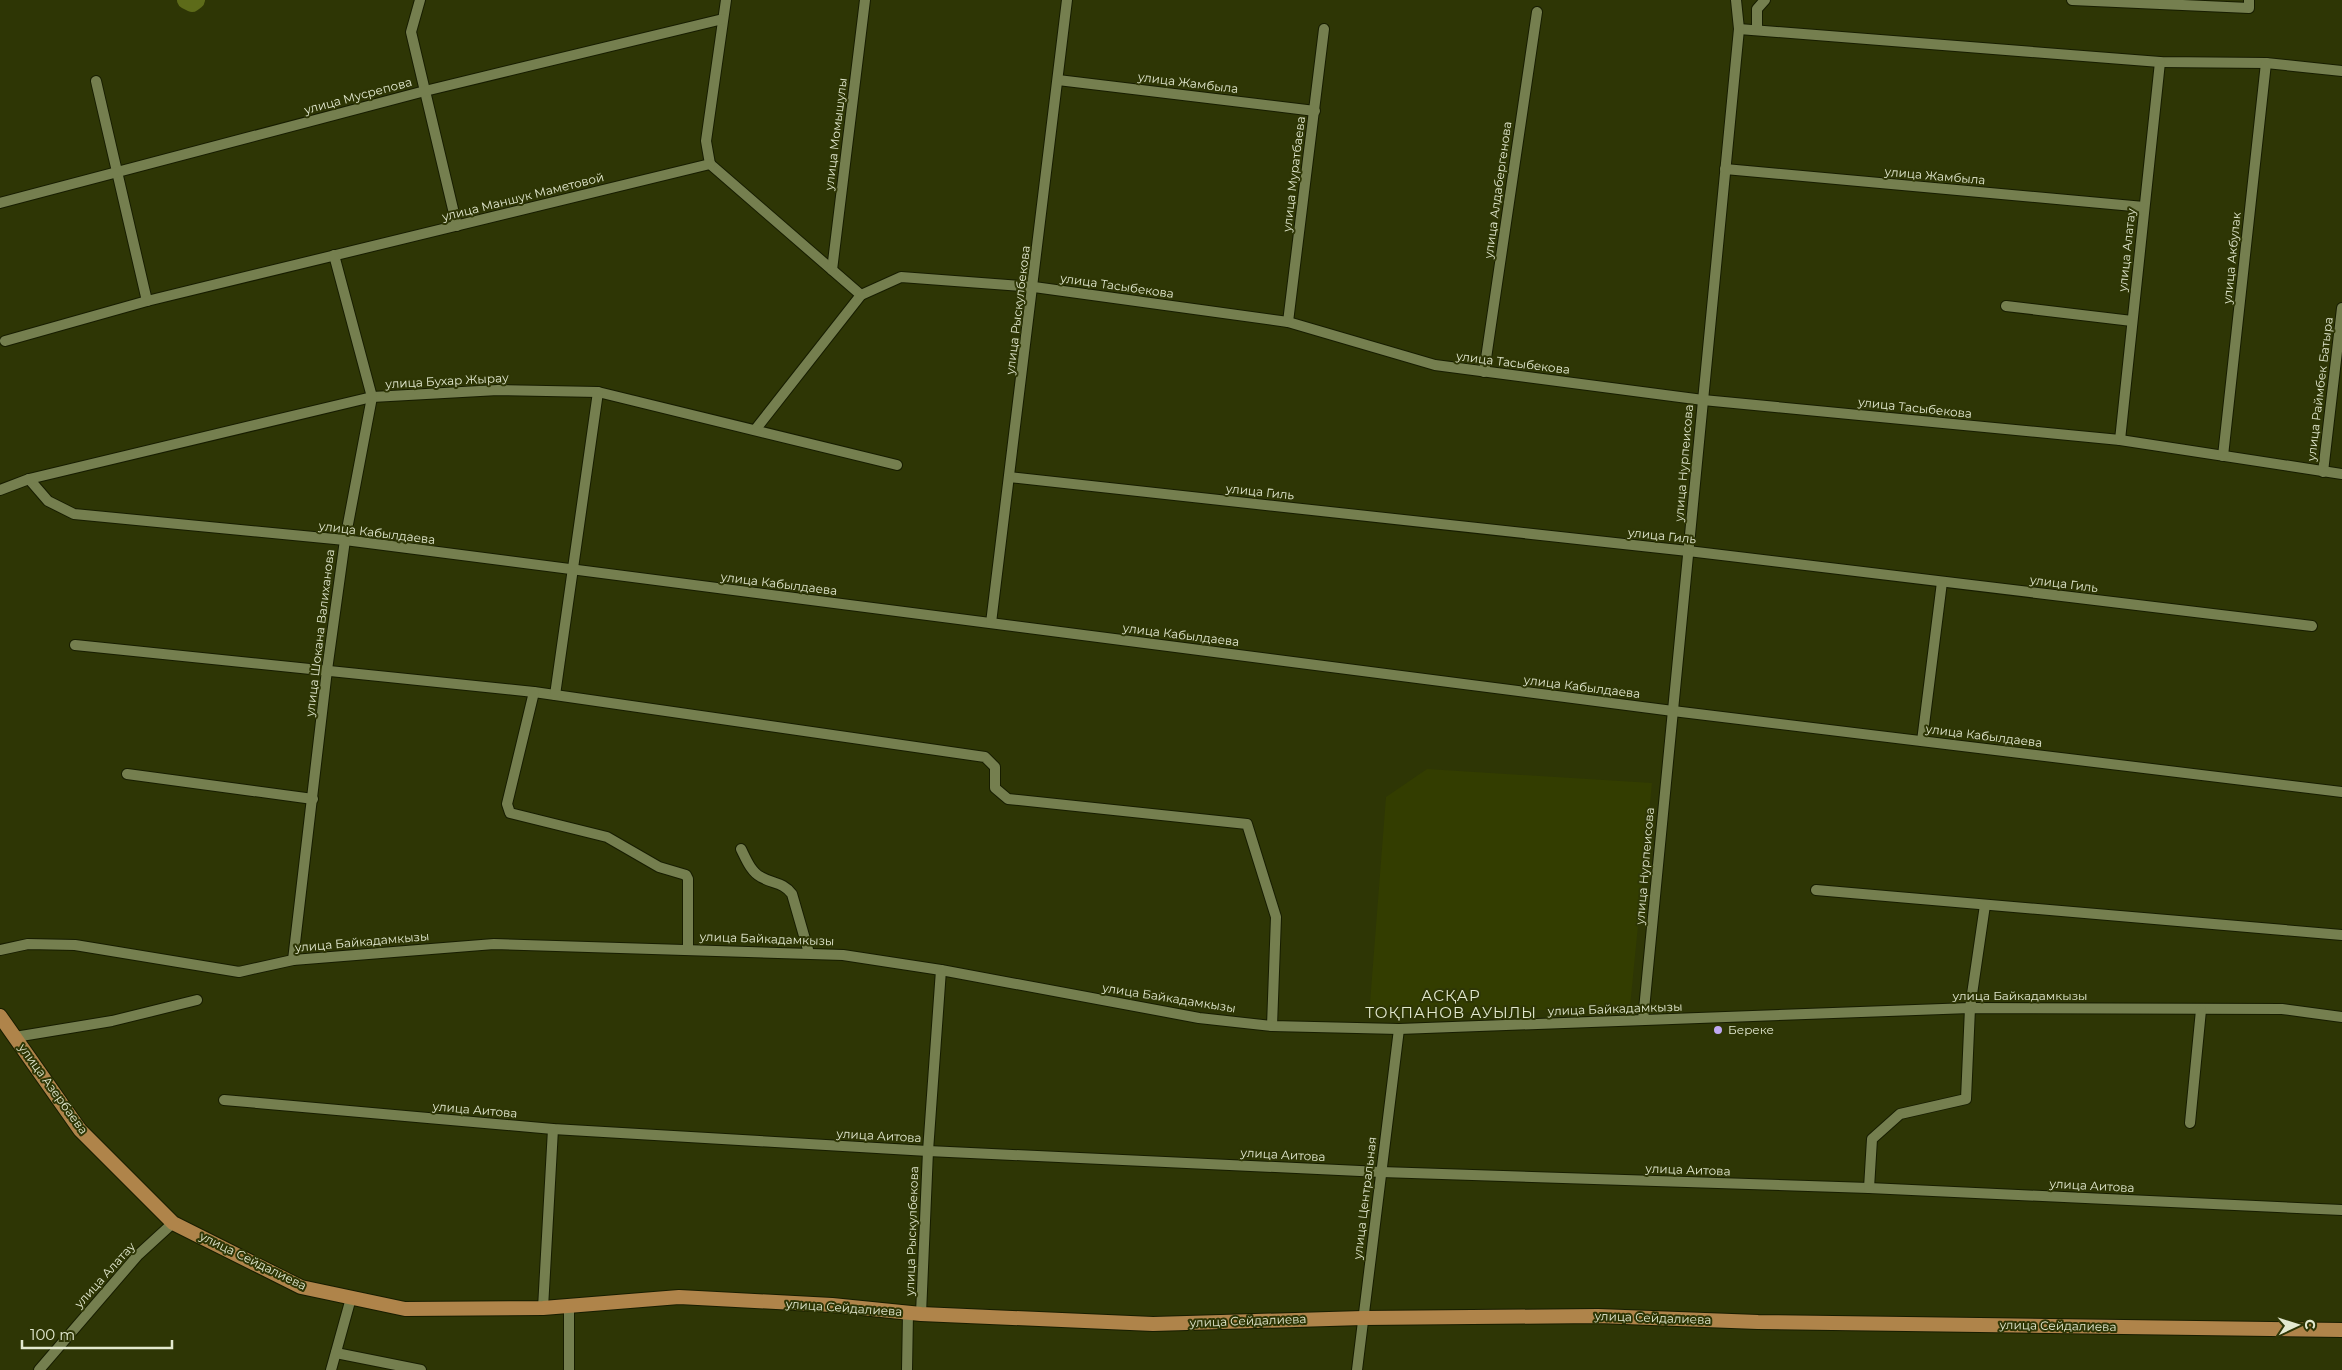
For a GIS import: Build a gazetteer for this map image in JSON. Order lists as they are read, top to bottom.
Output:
{
  "streets": {
    "main road": ["улица Азербаева", "улица Сейдалиева"],
    "street": [
      "улица Жамбыла",
      "улица Мусрепова",
      "улица Момышулы",
      "улица Муратбаева",
      "улица Алдабергенова",
      "улица Маншук Маметовой",
      "улица Алатау",
      "улица Акбулак",
      "улица Тасыбекова",
      "улица Рыскулбекова",
      "улица Бухар Жырау",
      "улица Раймбек Батыра",
      "улица Нурпеисова",
      "улица Гиль",
      "улица Кабылдаева",
      "улица Шокана Валиханова",
      "улица Байкадамкызы",
      "улица Аитова",
      "улица Центральная"
    ]
  },
  "crossings": [
    ["улица Жамбыла", "улица Муратбаева"],
    ["улица Жамбыла", "улица Алатау"],
    ["улица Жамбыла", "улица Рыскулбекова"],
    ["улица Жамбыла", "улица Нурпеисова"],
    ["улица Муратбаева", "улица Тасыбекова"],
    ["улица Алдабергенова", "улица Тасыбекова"],
    ["улица Маншук Маметовой", "улица Шокана Валиханова"],
    ["улица Алатау", "улица Тасыбекова"],
    ["улица Алатау", "улица Азербаева"],
    ["улица Алатау", "улица Сейдалиева"],
    ["улица Акбулак", "улица Тасыбекова"],
    ["улица Тасыбекова", "улица Рыскулбекова"],
    ["улица Тасыбекова", "улица Бухар Жырау"],
    ["улица Тасыбекова", "улица Раймбек Батыра"],
    ["улица Тасыбекова", "улица Нурпеисова"],
    ["улица Рыскулбекова", "улица Гиль"],
    ["улица Рыскулбекова", "улица Кабылдаева"],
    ["улица Рыскулбекова", "улица Байкадамкызы"],
    ["улица Рыскулбекова", "улица Аитова"],
    ["улица Рыскулбекова", "улица Сейдалиева"],
    ["улица Бухар Жырау", "улица Кабылдаева"],
    ["улица Бухар Жырау", "улица Шокана Валиханова"],
    ["улица Нурпеисова", "улица Гиль"],
    ["улица Нурпеисова", "улица Кабылдаева"],
    ["улица Нурпеисова", "улица Байкадамкызы"],
    ["улица Кабылдаева", "улица Шокана Валиханова"],
    ["улица Шокана Валиханова", "улица Байкадамкызы"],
    ["улица Байкадамкызы", "улица Центральная"],
    ["улица Азербаева", "улица Сейдалиева"],
    ["улица Аитова", "улица Центральная"],
    ["улица Центральная", "улица Сейдалиева"]
  ],
  "districts": ["АСҚАР ТОҚПАНОВ АУЫЛЫ"],
  "places": ["Береке"],
  "scale_bar": "100 m",
  "north": "right"
}
